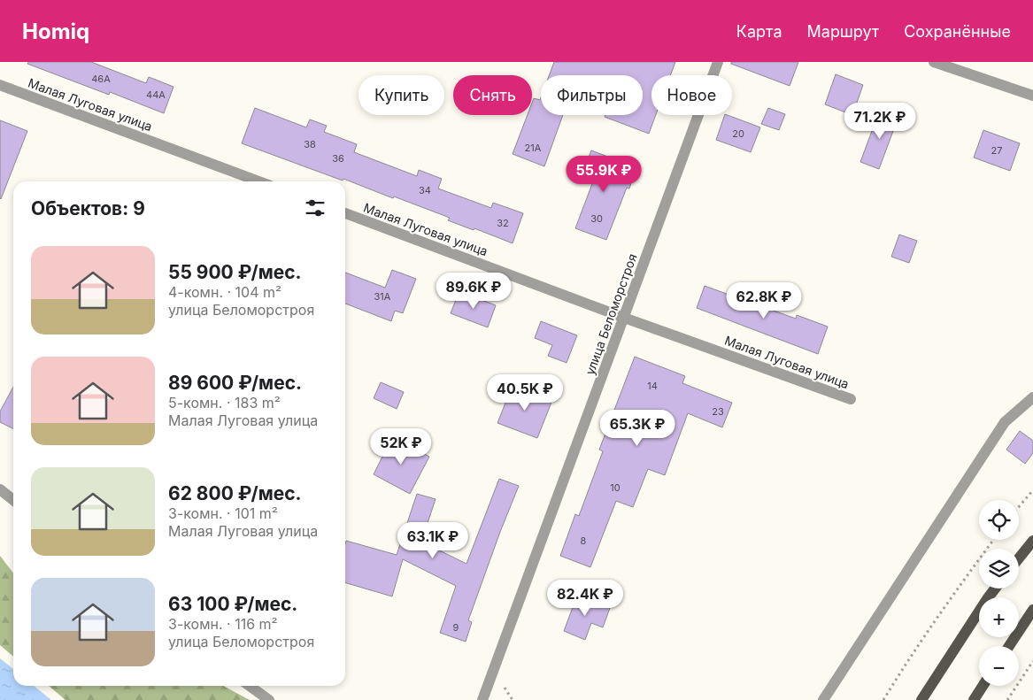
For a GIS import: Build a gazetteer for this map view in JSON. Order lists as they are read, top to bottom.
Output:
{
  "streets": {
    "street": ["Малая Луговая улица", "улица Беломорстроя"]
  },
  "crossings": [
    ["Малая Луговая улица", "улица Беломорстроя"]
  ],
  "house_numbers": [
    "46А",
    "44А",
    "20",
    "38",
    "21А",
    "27",
    "36",
    "34",
    "30",
    "32",
    "31А",
    "14",
    "23",
    "10",
    "8",
    "9"
  ],
  "page": {
    "header": "Homiq",
    "nav": ["Карта", "Маршрут", "Сохранённые"],
    "chip": [
      "Купить",
      "Снять",
      "Фильтры",
      "Новое"
    ],
    "price": [
      "71.2K ₽",
      "55.9K ₽",
      "89.6K ₽",
      "62.8K ₽",
      "40.5K ₽",
      "65.3K ₽",
      "52K ₽",
      "63.1K ₽",
      "82.4K ₽"
    ],
    "heading": "Объектов: 9",
    "list": [
      {
        "name": "55 900 ₽/мес.",
        "note": "4-комн. · 104 m² · улица Беломорстроя"
      },
      {
        "name": "89 600 ₽/мес.",
        "note": "5-комн. · 183 m² · Малая Луговая улица"
      },
      {
        "name": "62 800 ₽/мес.",
        "note": "3-комн. · 101 m² · Малая Луговая улица"
      },
      {
        "name": "63 100 ₽/мес.",
        "note": "3-комн. · 116 m² · улица Беломорстроя"
      }
    ],
    "map_buttons": ["+", "−"]
  }
}
